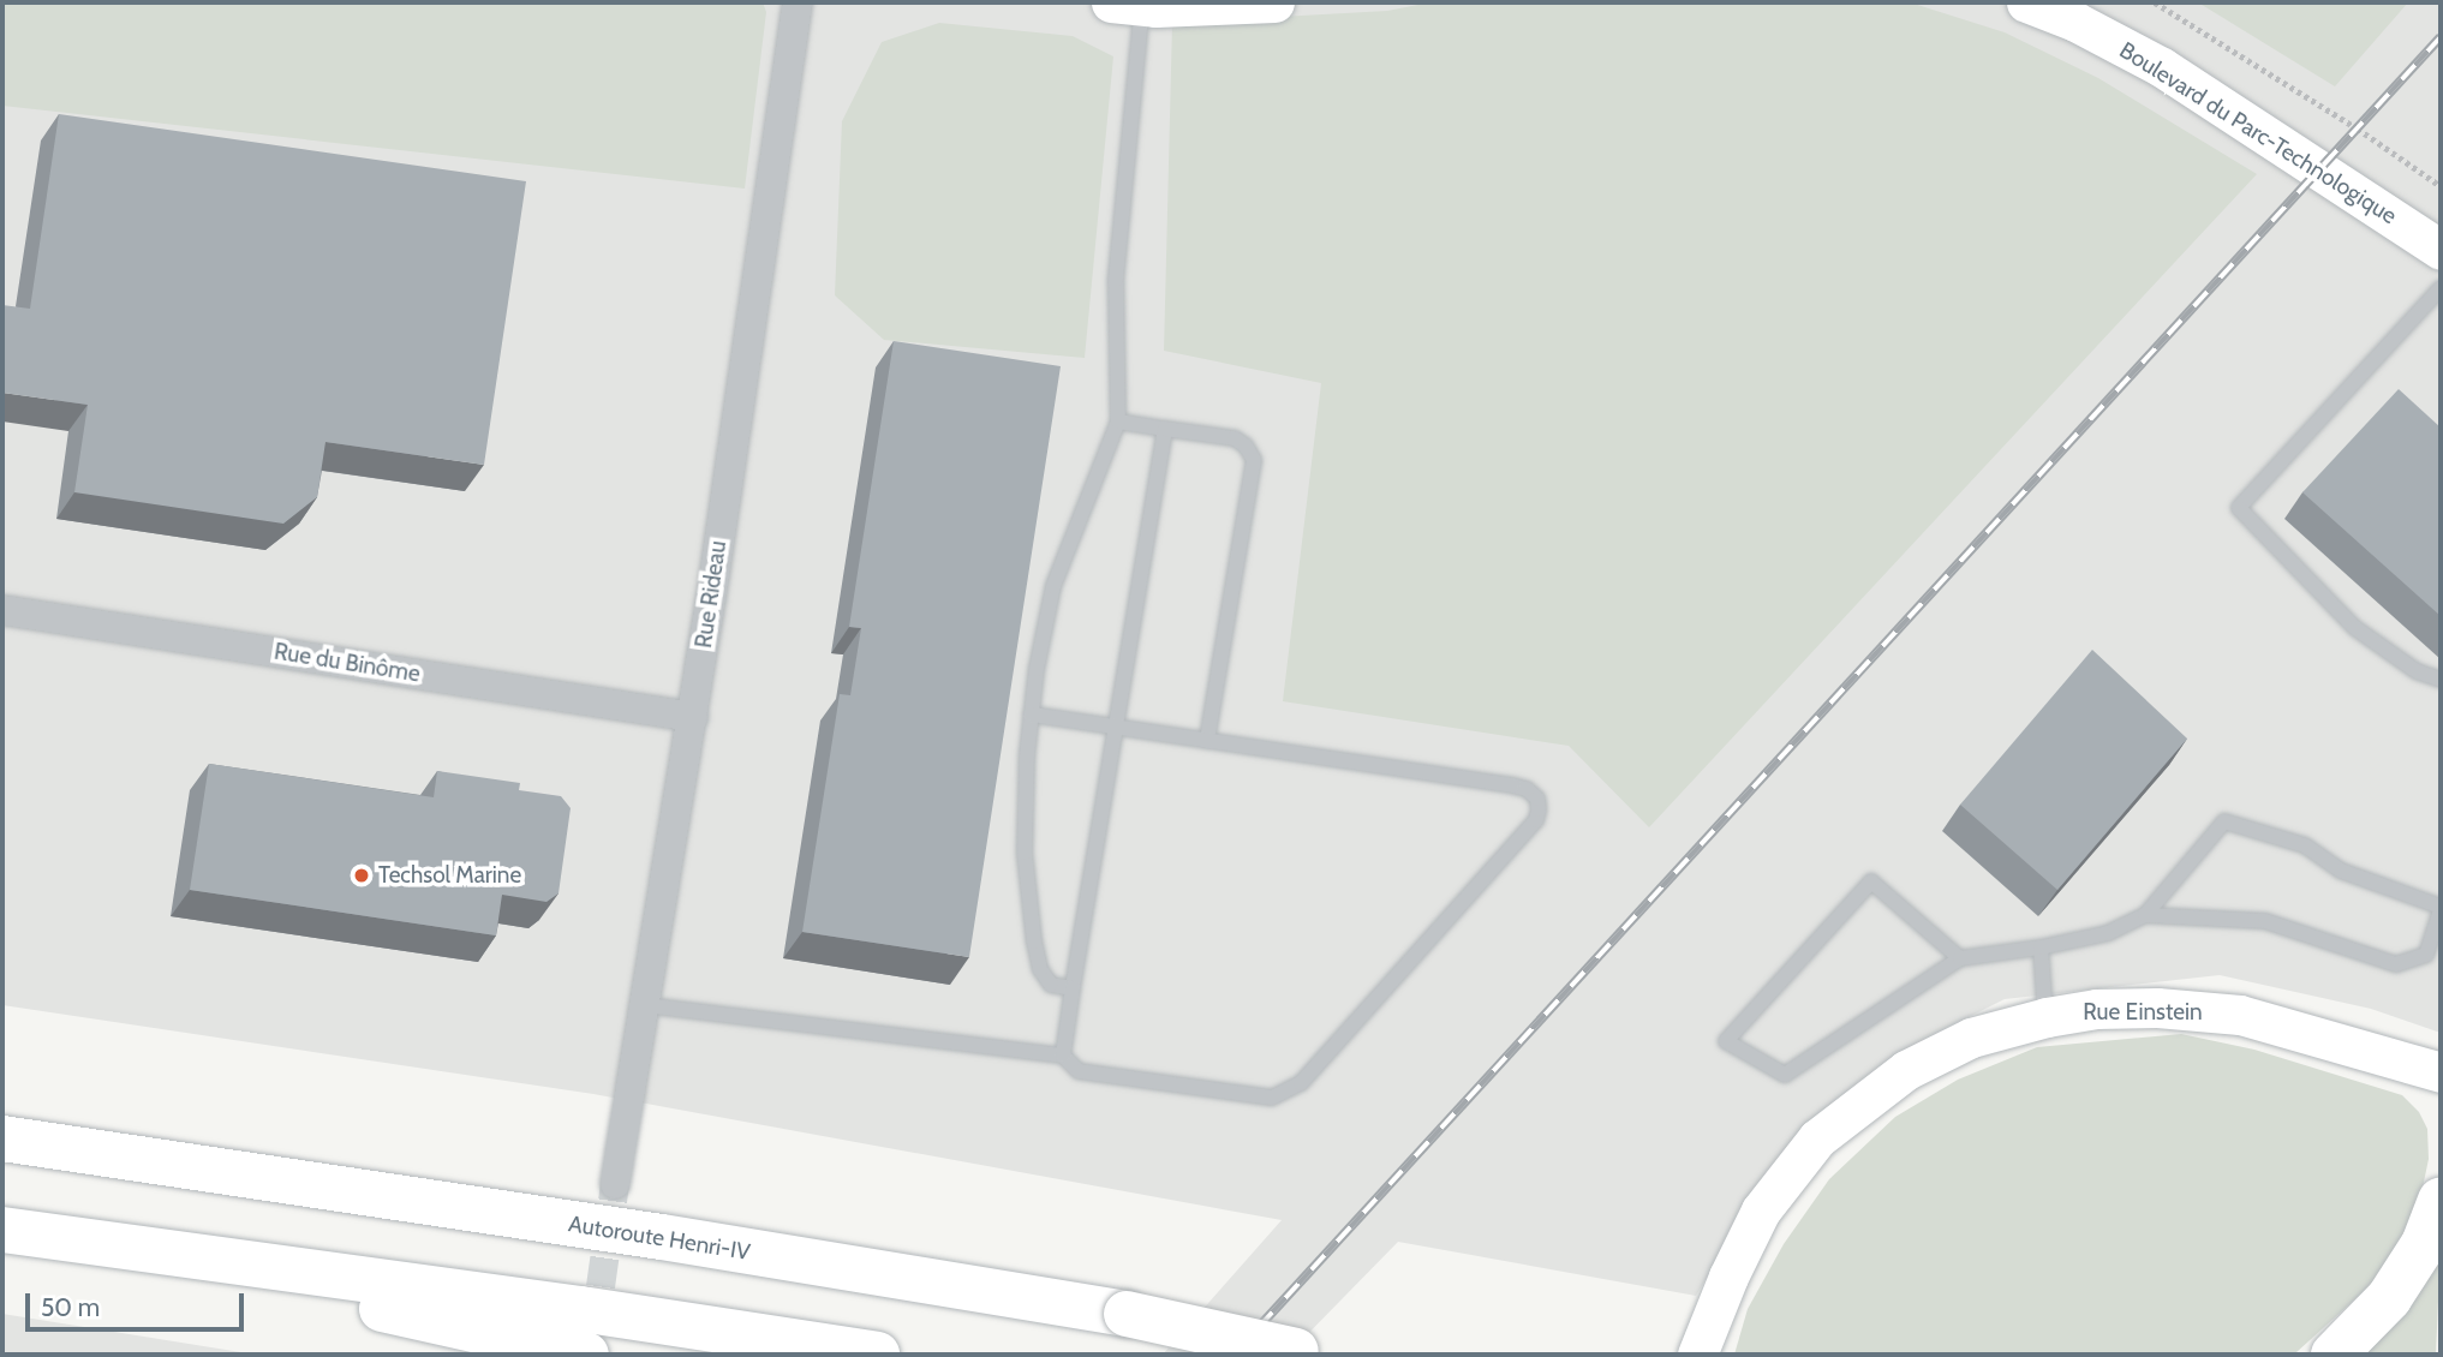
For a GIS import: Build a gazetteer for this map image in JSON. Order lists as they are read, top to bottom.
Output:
{
  "streets": {
    "highway": ["Autoroute Henri-IV"],
    "street": [
      "Boulevard du Parc-Technologique",
      "Rue Rideau",
      "Rue du Binôme",
      "Rue Einstein"
    ]
  },
  "crossings": [
    ["Rue Rideau", "Rue du Binôme"]
  ],
  "places": ["Techsol Marine"],
  "scale_bar": "50 m"
}
